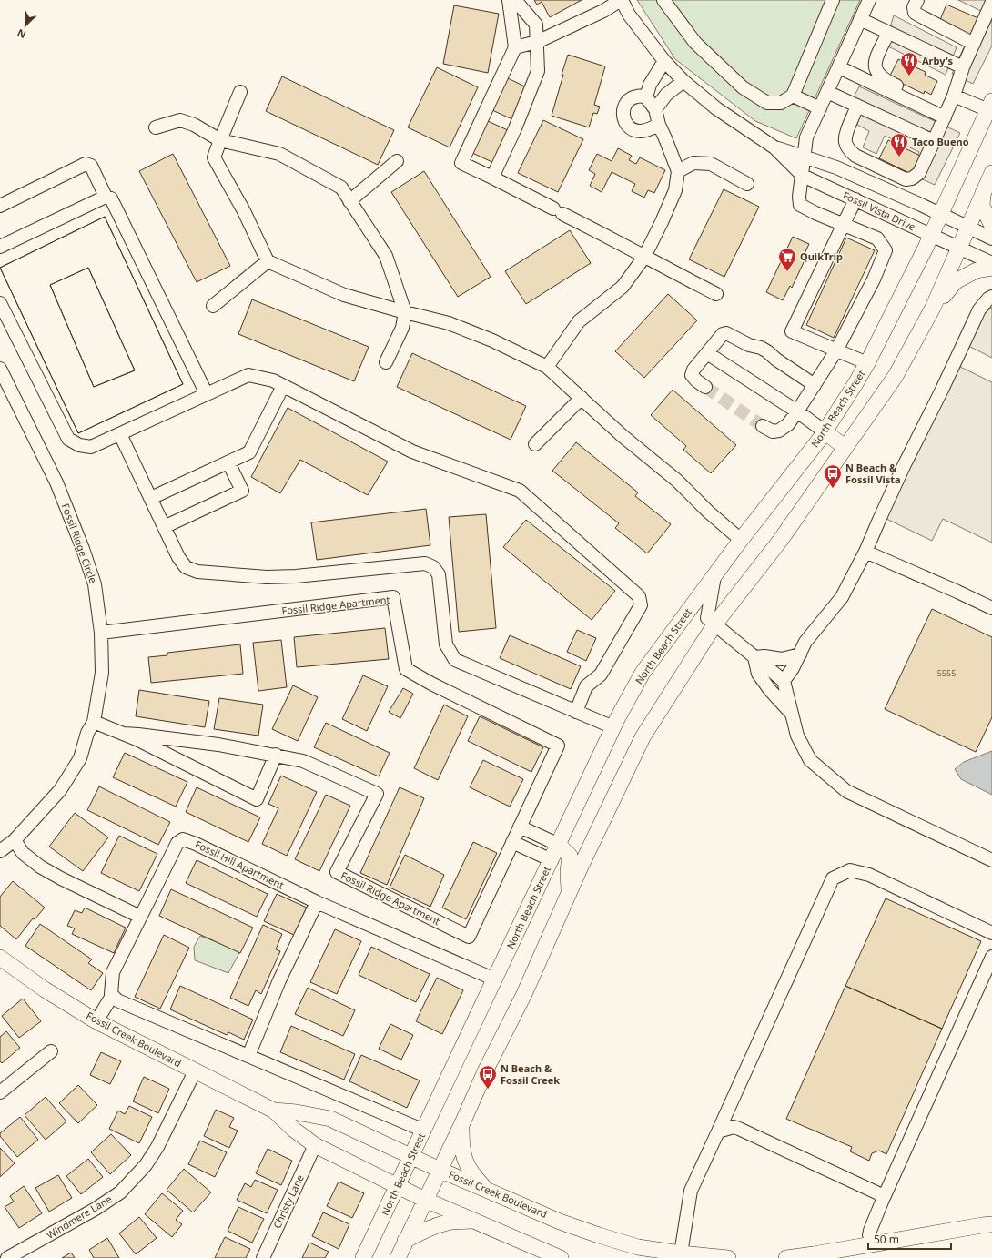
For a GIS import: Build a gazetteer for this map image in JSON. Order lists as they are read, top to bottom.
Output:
{
  "streets": {
    "main road": ["North Beach Street", "Fossil Creek Boulevard"],
    "street": [
      "Fossil Vista Drive",
      "Fossil Ridge Circle",
      "Fossil Ridge Apartment",
      "Fossil Hill Apartment",
      "Christy Lane",
      "Windmere Lane"
    ]
  },
  "crossings": [
    ["Fossil Vista Drive", "North Beach Street"],
    ["North Beach Street", "Fossil Hill Apartment"],
    ["North Beach Street", "Fossil Creek Boulevard"],
    ["Fossil Ridge Circle", "Fossil Ridge Apartment"],
    ["Fossil Creek Boulevard", "Christy Lane"],
    ["Fossil Creek Boulevard", "Windmere Lane"]
  ],
  "places": {
    "restaurant": ["Arby's", "Taco Bueno"],
    "supermarket": ["QuikTrip"],
    "bus stop": ["N Beach & Fossil Vista", "N Beach & Fossil Creek"]
  },
  "house_numbers": ["5555"],
  "scale_bar": "50 m",
  "north": "bottom left"
}
